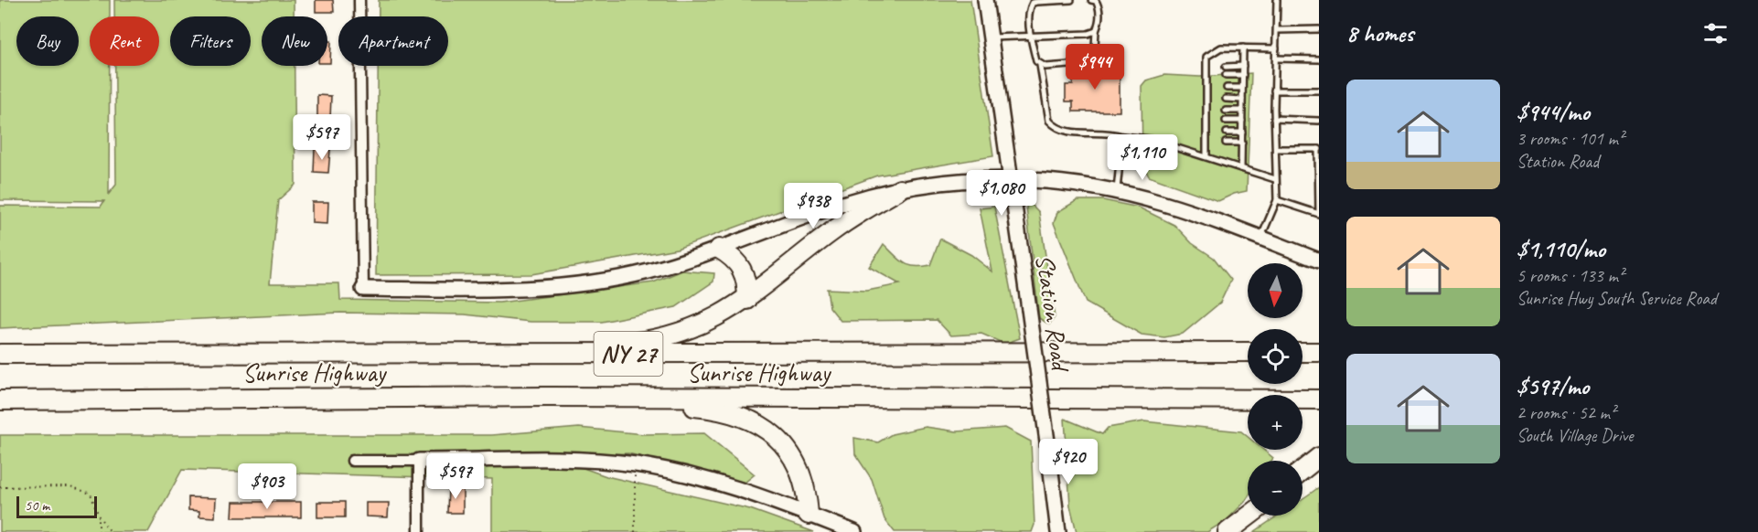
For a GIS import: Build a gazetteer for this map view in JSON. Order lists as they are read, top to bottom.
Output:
{
  "streets": {
    "highway": ["NY 27", "Sunrise Highway"],
    "street": ["Station Road"]
  },
  "scale_bar": "50 m",
  "north": "bottom",
  "page": {
    "heading": "8 homes",
    "chip": [
      "Buy",
      "Rent",
      "Filters",
      "New",
      "Apartment"
    ],
    "price": [
      "$944",
      "$597",
      "$1,110",
      "$1,080",
      "$938",
      "$920",
      "$597",
      "$903"
    ],
    "list": [
      {
        "name": "$944/mo",
        "note": "3 rooms · 101 m² · Station Road"
      },
      {
        "name": "$1,110/mo",
        "note": "5 rooms · 133 m² · Sunrise Hwy South Service Road"
      },
      {
        "name": "$597/mo",
        "note": "2 rooms · 52 m² · South Village Drive"
      }
    ],
    "map_buttons": ["+", "−"],
    "scale": "50 m"
  }
}
